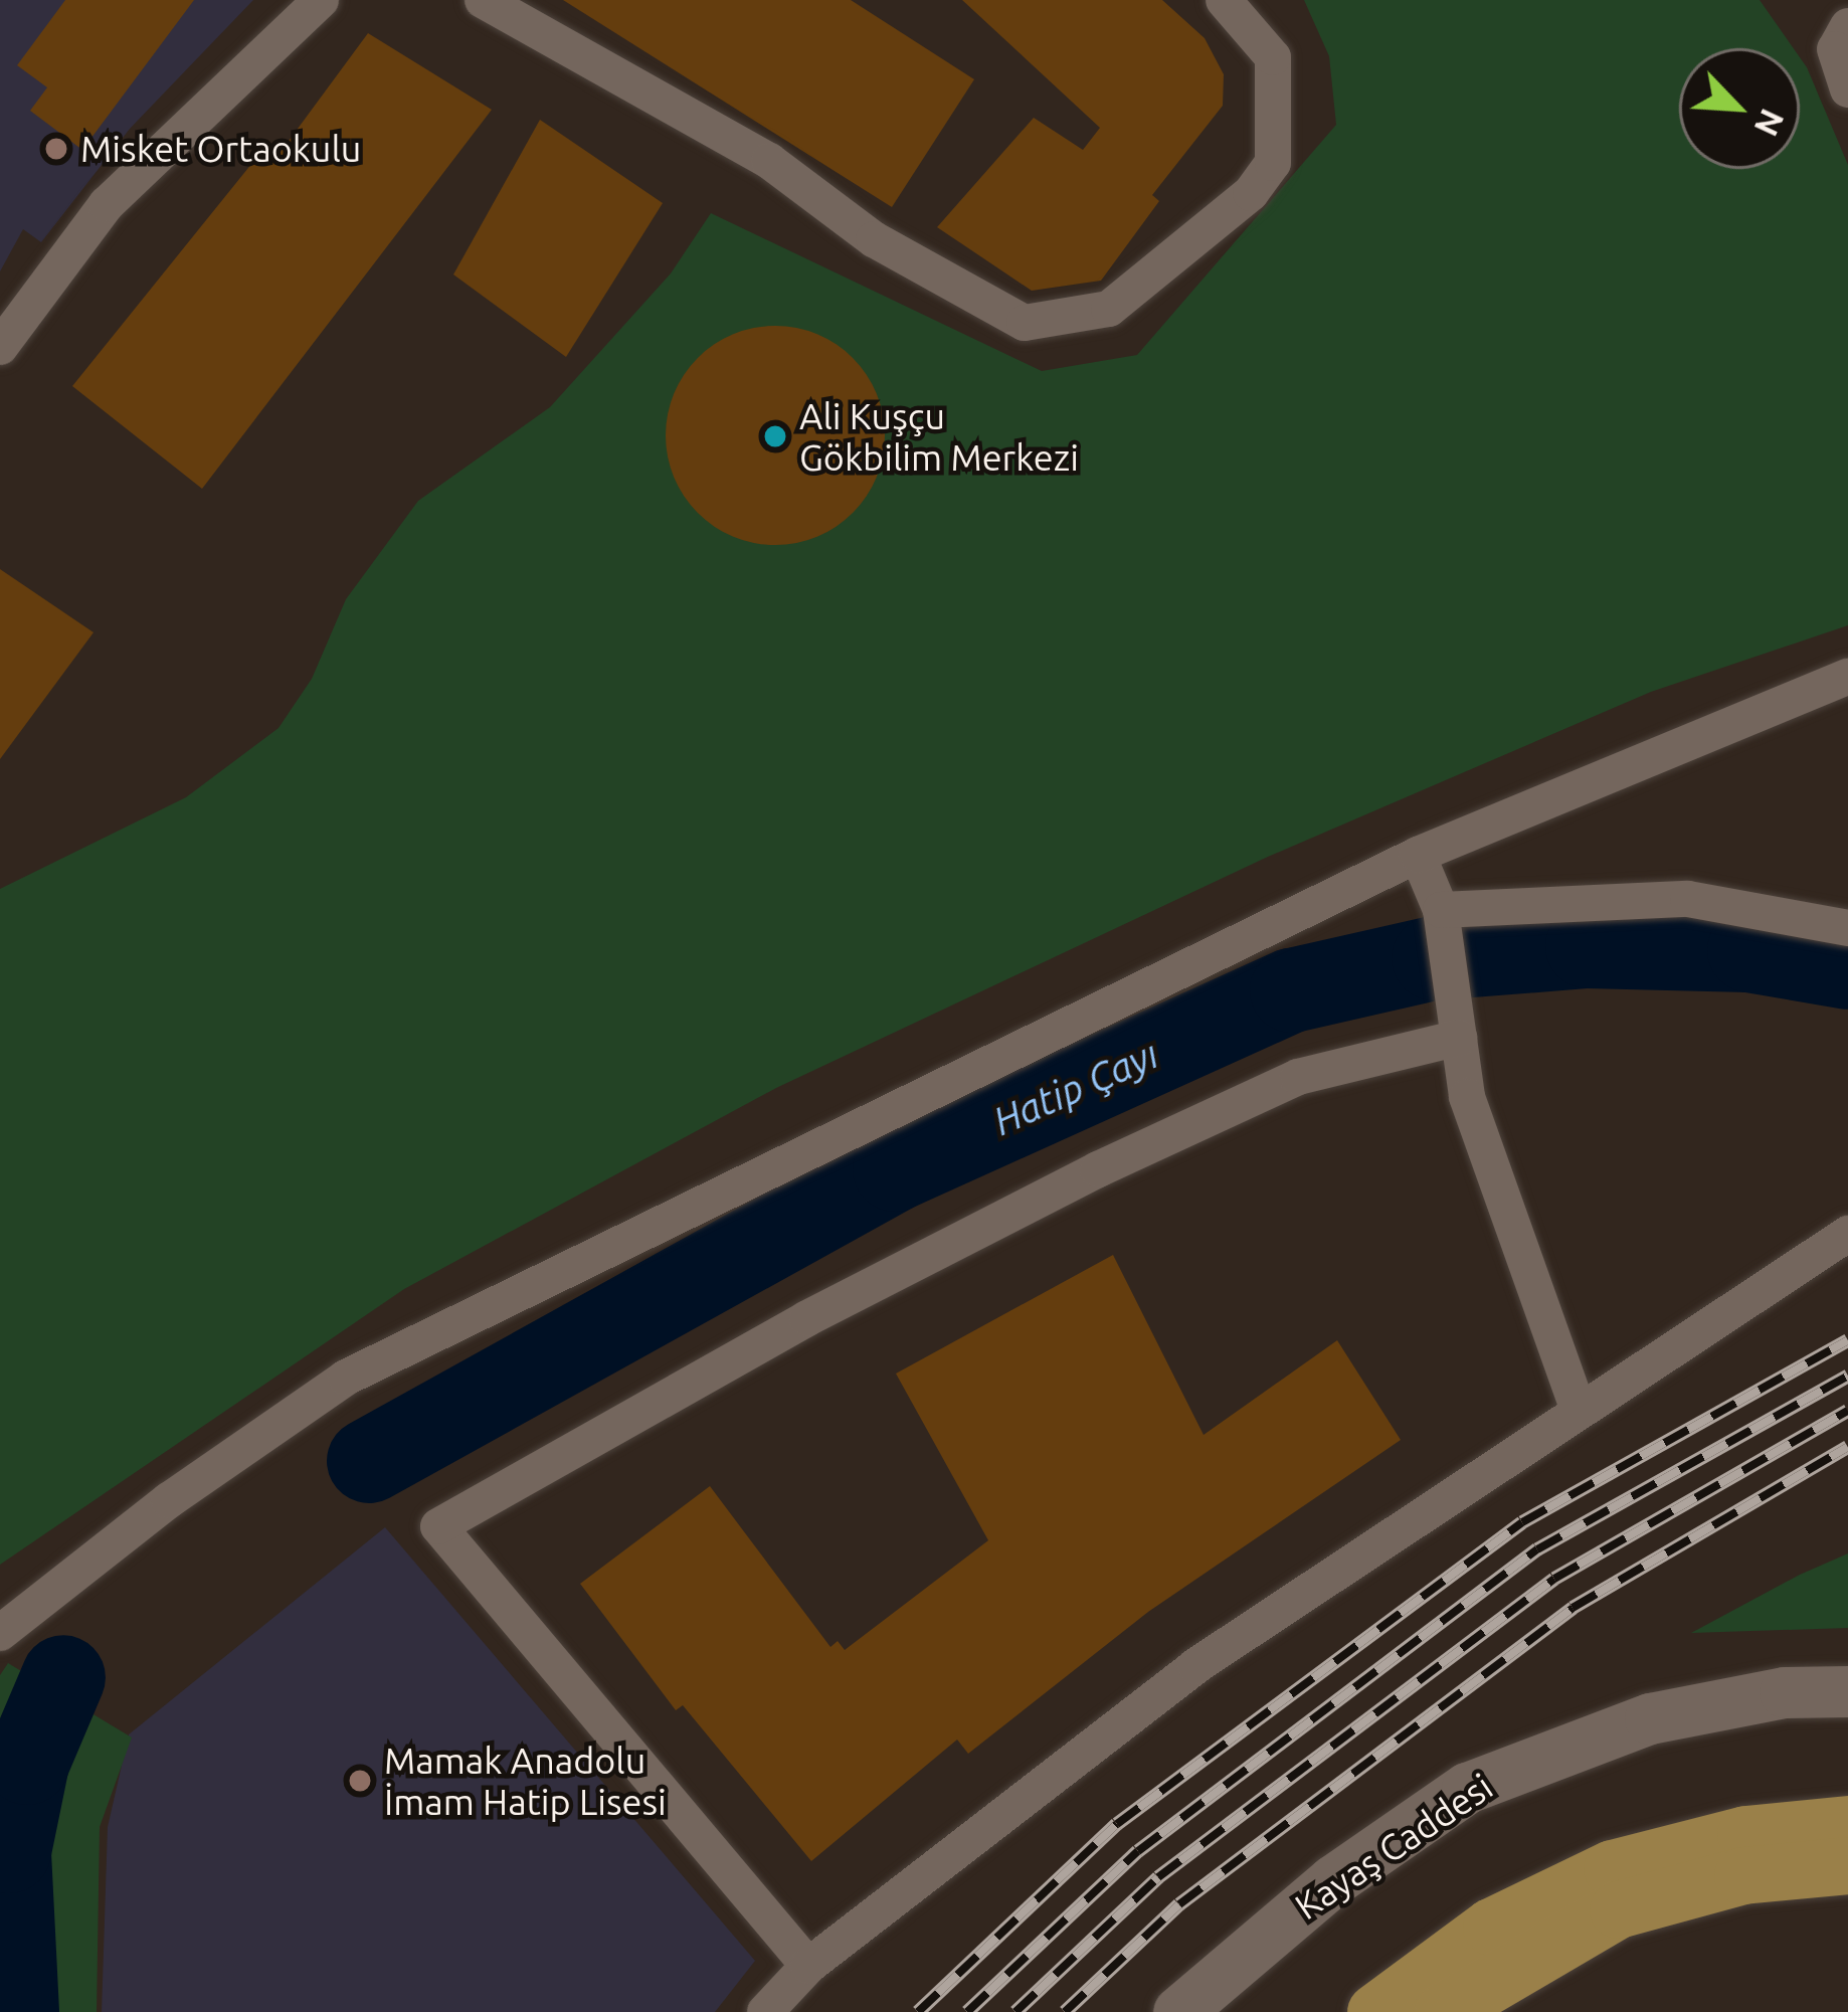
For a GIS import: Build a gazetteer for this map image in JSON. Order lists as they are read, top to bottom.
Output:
{
  "streets": {
    "street": ["Kayaş Caddesi"]
  },
  "water": ["Hatip Çayı"],
  "places": ["Misket Ortaokulu", "Ali Kuşçu Gökbilim Merkezi", "Mamak Anadolu İmam Hatip Lisesi"],
  "north": "bottom right"
}
